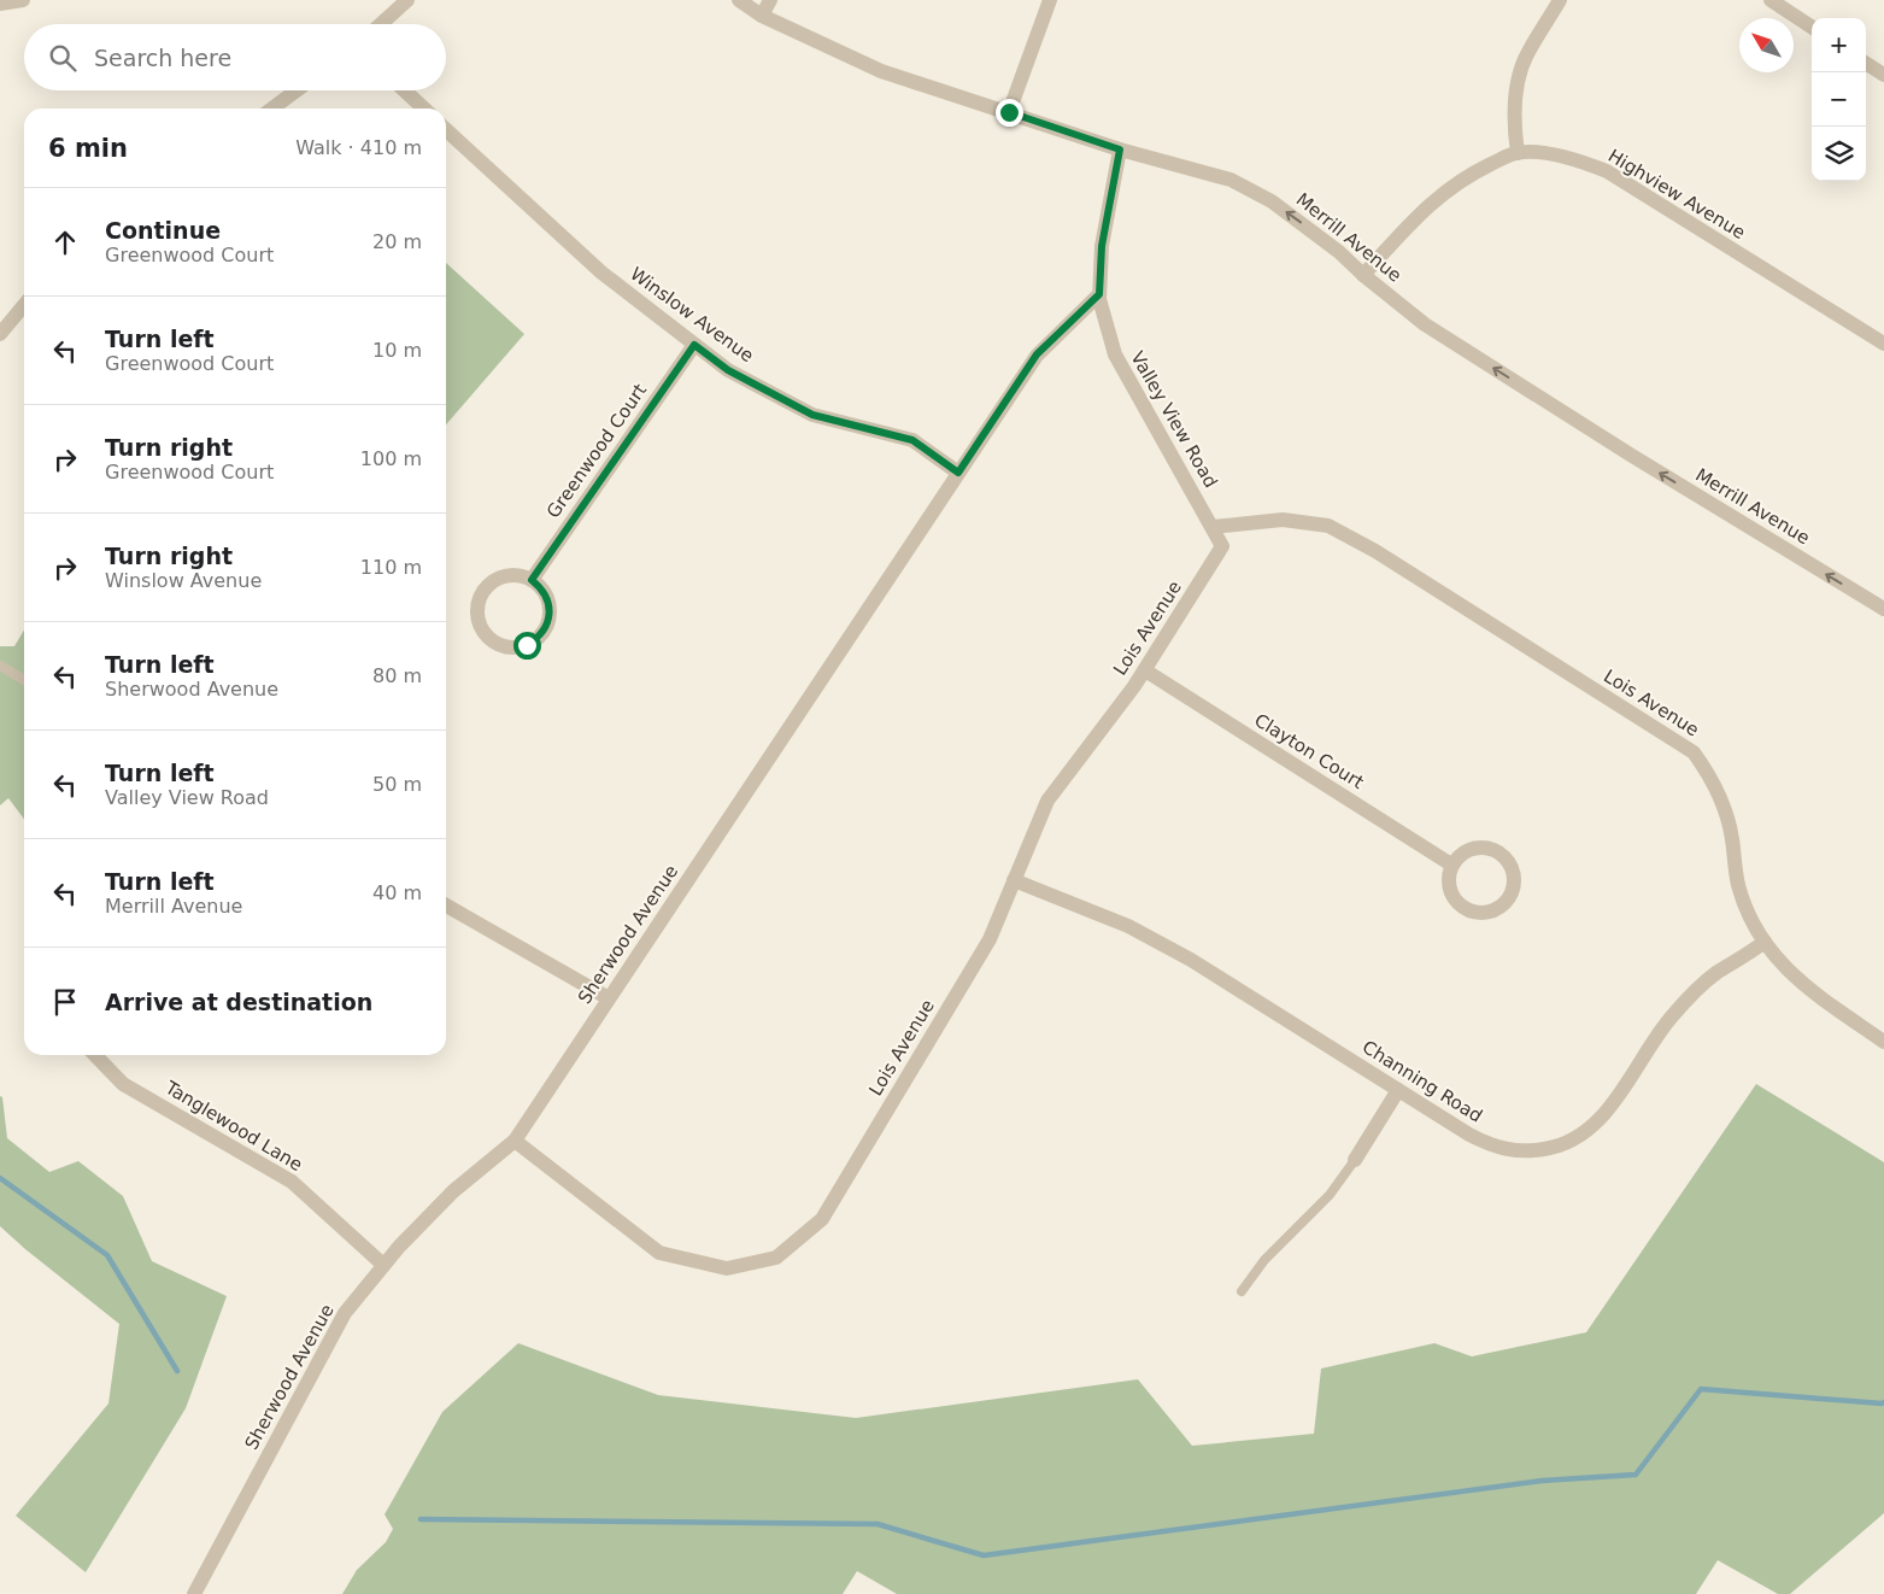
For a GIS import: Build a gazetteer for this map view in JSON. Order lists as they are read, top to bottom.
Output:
{
  "streets": {
    "street": [
      "Highview Avenue",
      "Merrill Avenue",
      "Winslow Avenue",
      "Valley View Road",
      "Greenwood Court",
      "Lois Avenue",
      "Clayton Court",
      "Sherwood Avenue",
      "Channing Road",
      "Tanglewood Lane"
    ]
  },
  "crossings": [
    ["Highview Avenue", "Merrill Avenue"],
    ["Merrill Avenue", "Valley View Road"],
    ["Winslow Avenue", "Greenwood Court"],
    ["Winslow Avenue", "Sherwood Avenue"],
    ["Valley View Road", "Lois Avenue"],
    ["Valley View Road", "Sherwood Avenue"],
    ["Lois Avenue", "Clayton Court"],
    ["Lois Avenue", "Sherwood Avenue"],
    ["Lois Avenue", "Channing Road"],
    ["Sherwood Avenue", "Tanglewood Lane"]
  ],
  "one_way": ["Merrill Avenue"],
  "north": "top left",
  "page": {
    "map_buttons": ["+", "−"],
    "search": "Search here",
    "heading": ["6 min", "Walk · 410 m"],
    "list": [
      ["Continue", "Greenwood Court", "20 m"],
      ["Turn left", "Greenwood Court", "10 m"],
      ["Turn right", "Greenwood Court", "100 m"],
      ["Turn right", "Winslow Avenue", "110 m"],
      ["Turn left", "Sherwood Avenue", "80 m"],
      ["Turn left", "Valley View Road", "50 m"],
      ["Turn left", "Merrill Avenue", "40 m"],
      "Arrive at destination"
    ]
  }
}
